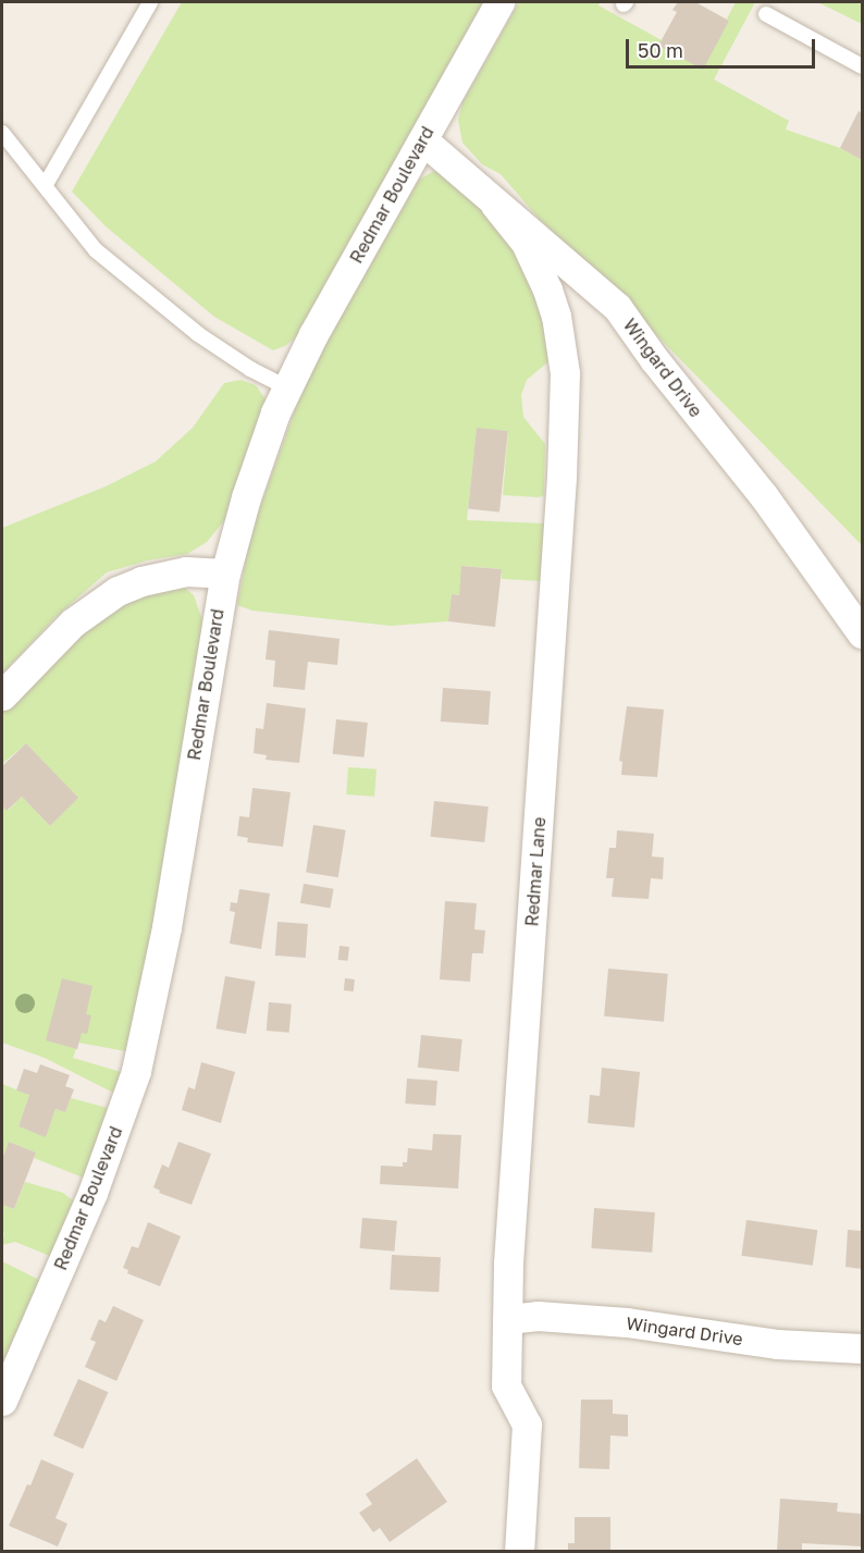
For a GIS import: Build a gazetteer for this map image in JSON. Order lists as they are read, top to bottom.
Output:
{
  "streets": {
    "street": ["Redmar Boulevard", "Wingard Drive", "Redmar Lane"]
  },
  "crossings": [
    ["Redmar Boulevard", "Wingard Drive"],
    ["Wingard Drive", "Redmar Lane"]
  ],
  "scale_bar": "50 m"
}
